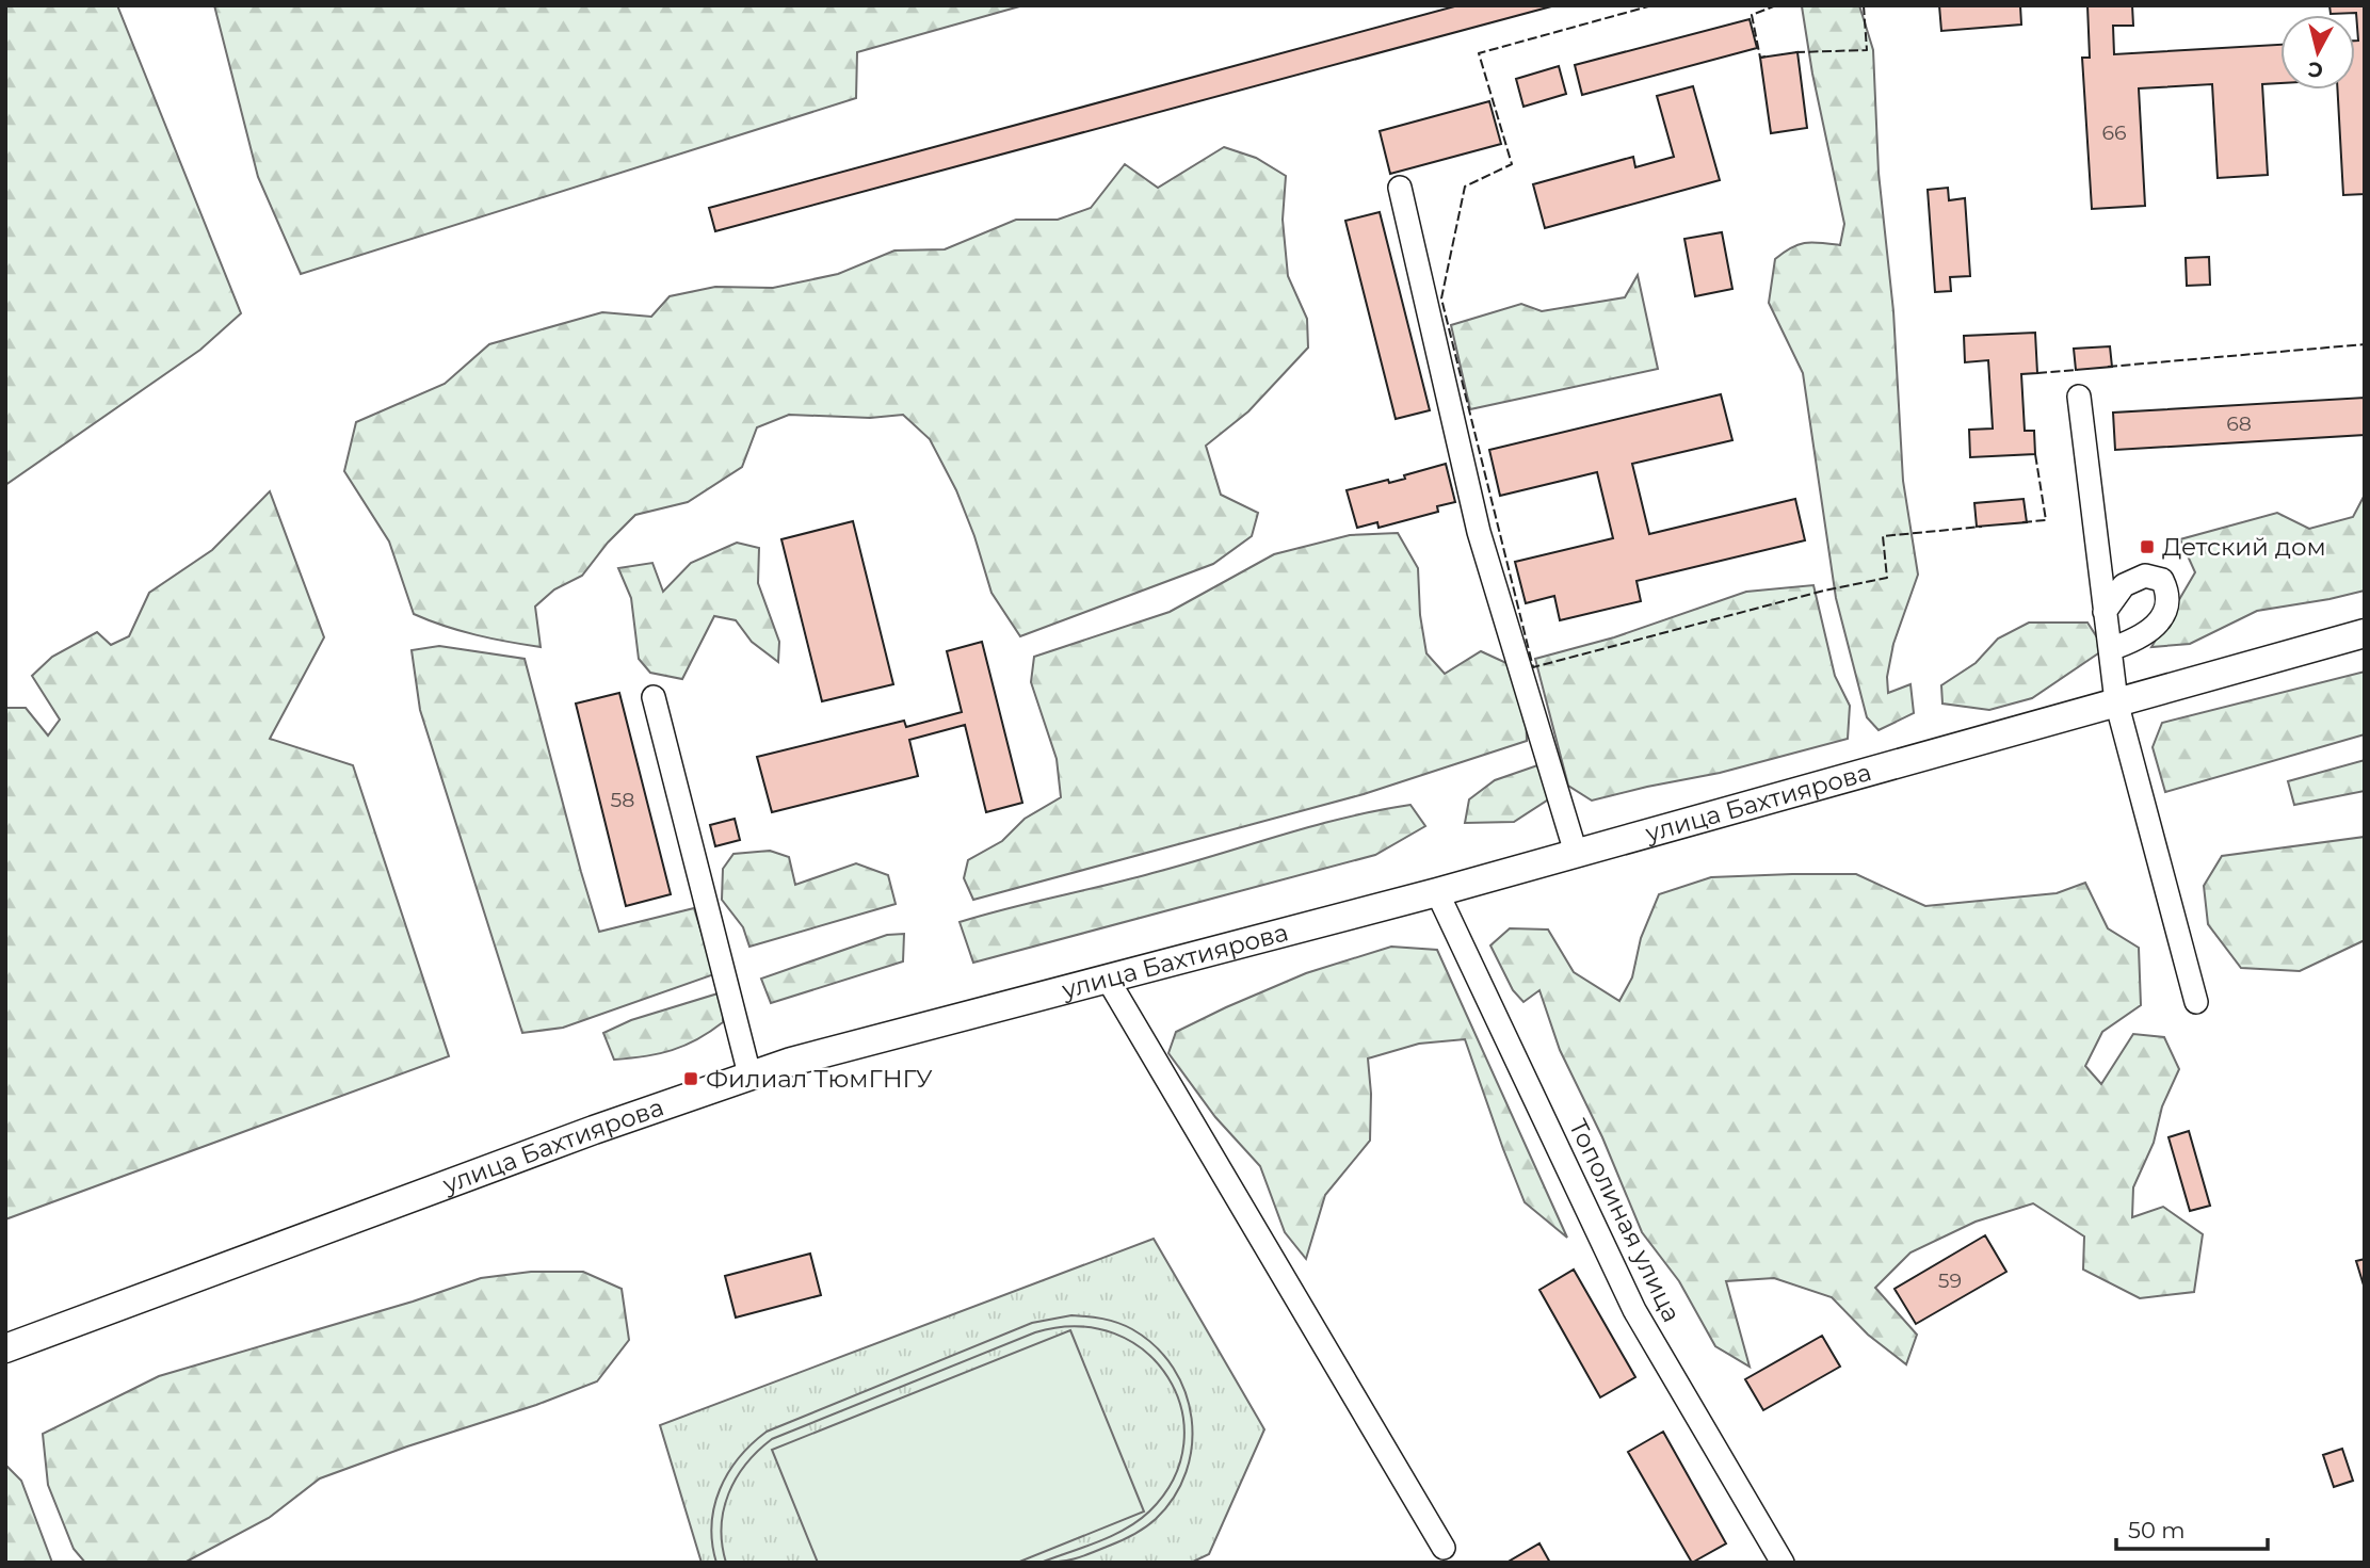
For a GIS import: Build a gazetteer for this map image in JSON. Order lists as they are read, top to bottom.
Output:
{
  "streets": {
    "main road": ["улица Бахтиярова"],
    "street": ["Тополиная улица"]
  },
  "crossings": [
    ["улица Бахтиярова", "Тополиная улица"]
  ],
  "places": {
    "transit": ["Детский дом", "Филиал ТюмГНГУ"]
  },
  "house_numbers": [
    "66",
    "68",
    "58",
    "59"
  ],
  "scale_bar": "50 m",
  "north": "bottom"
}
